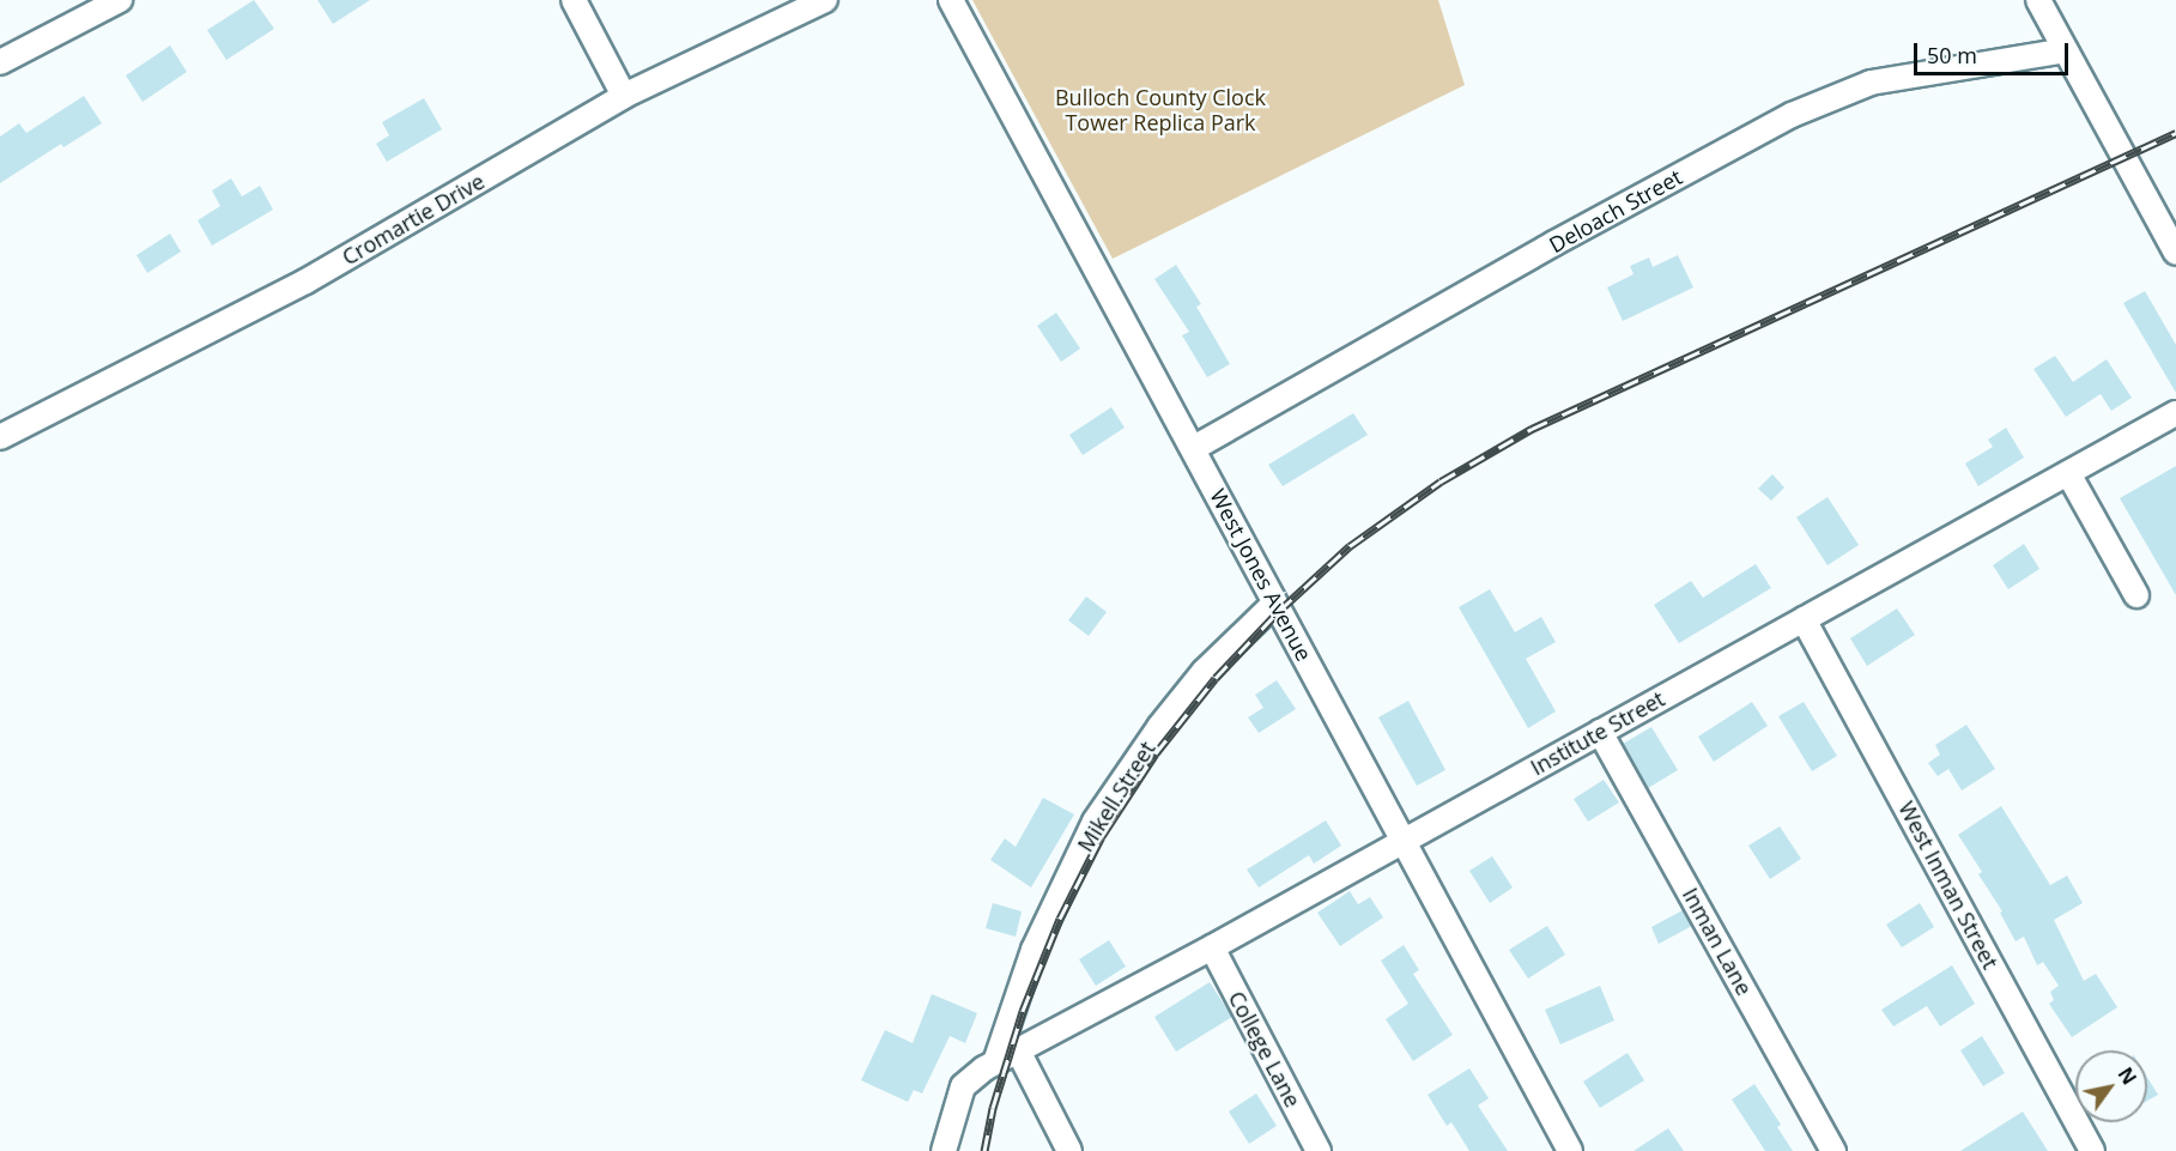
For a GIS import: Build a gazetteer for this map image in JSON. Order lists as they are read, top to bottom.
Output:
{
  "streets": {
    "street": [
      "Deloach Street",
      "Cromartie Drive",
      "West Jones Avenue",
      "Institute Street",
      "Mikell Street",
      "West Inman Street",
      "Inman Lane",
      "College Lane"
    ]
  },
  "crossings": [
    ["Deloach Street", "West Jones Avenue"],
    ["West Jones Avenue", "Institute Street"],
    ["West Jones Avenue", "Mikell Street"],
    ["Institute Street", "Mikell Street"],
    ["Institute Street", "West Inman Street"],
    ["Institute Street", "Inman Lane"],
    ["Institute Street", "College Lane"]
  ],
  "parks": ["Bulloch County Clock Tower Replica Park"],
  "scale_bar": "50 m",
  "north": "top right"
}
